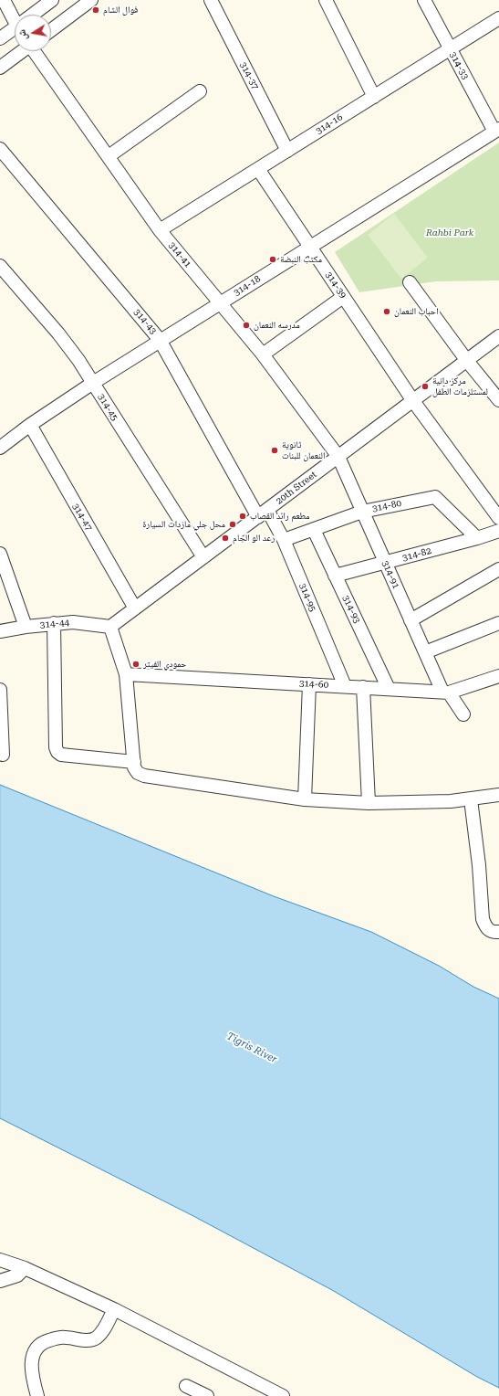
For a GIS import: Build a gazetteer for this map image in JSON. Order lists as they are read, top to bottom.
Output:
{
  "streets": {
    "street": [
      "314-33",
      "314-37",
      "314-16",
      "314-41",
      "314-39",
      "314-18",
      "314-43",
      "314-45",
      "20th Street",
      "314-80",
      "314-47",
      "314-82",
      "314-91",
      "314-95",
      "314-93",
      "314-44",
      "314-60"
    ]
  },
  "crossings": [
    ["314-33", "314-16"],
    ["314-33", "314-18"],
    ["314-37", "314-16"],
    ["314-16", "314-41"],
    ["314-16", "314-39"],
    ["314-41", "314-18"],
    ["314-41", "20th Street"],
    ["314-41", "314-91"],
    ["314-39", "314-18"],
    ["314-39", "20th Street"],
    ["314-18", "314-43"],
    ["314-18", "314-45"],
    ["314-18", "314-47"],
    ["314-43", "20th Street"],
    ["314-43", "314-95"],
    ["314-45", "20th Street"],
    ["20th Street", "314-47"],
    ["20th Street", "314-91"],
    ["20th Street", "314-95"],
    ["20th Street", "314-44"],
    ["314-80", "314-82"],
    ["314-80", "314-91"],
    ["314-80", "314-95"],
    ["314-80", "314-93"],
    ["314-82", "314-91"],
    ["314-82", "314-93"],
    ["314-91", "314-60"],
    ["314-95", "314-60"],
    ["314-93", "314-60"]
  ],
  "water": ["Tigris River"],
  "parks": ["Rahbi Park"],
  "places": [
    "فوال الشام",
    "مكتب النبضة",
    "احباب النعمان",
    "مدرسه النعمان",
    "مركز دانية لمستلزمات الطفل",
    "ثانوية النعمان للبنات",
    "مطعم رائد القصاب",
    "محل جلي مازدات السيارة",
    "رعد الو الجام",
    "حمودي الفيتر"
  ],
  "north": "left"
}
